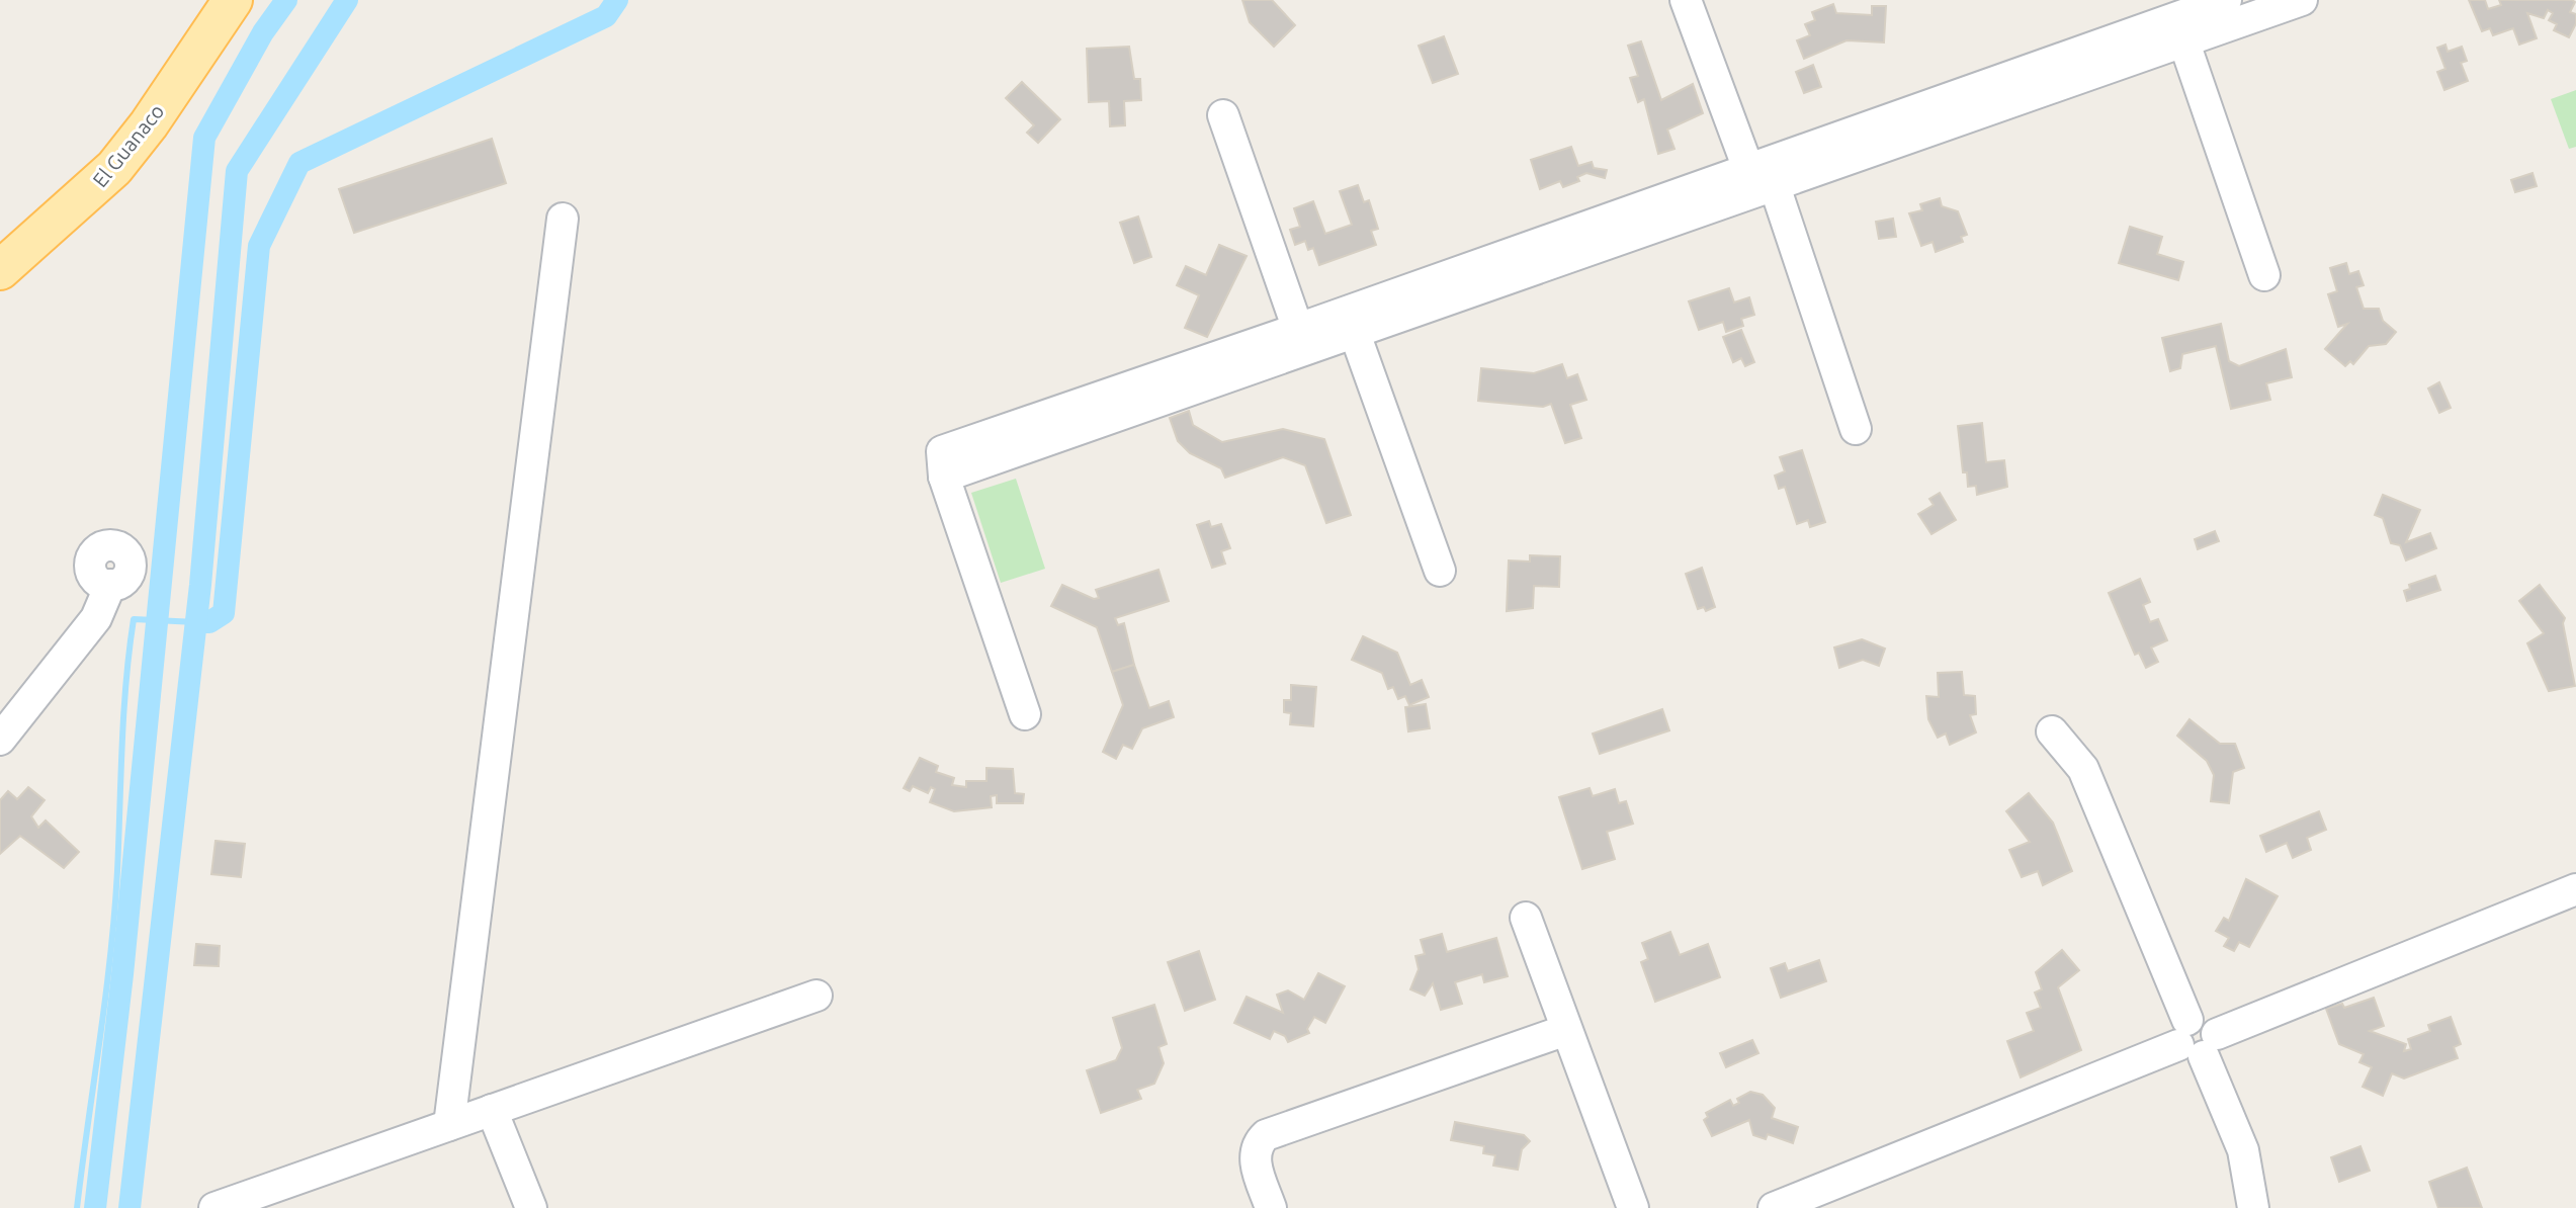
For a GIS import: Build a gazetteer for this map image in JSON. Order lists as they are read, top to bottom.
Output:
{
  "streets": {
    "main road": ["El Guanaco"]
  }
}
